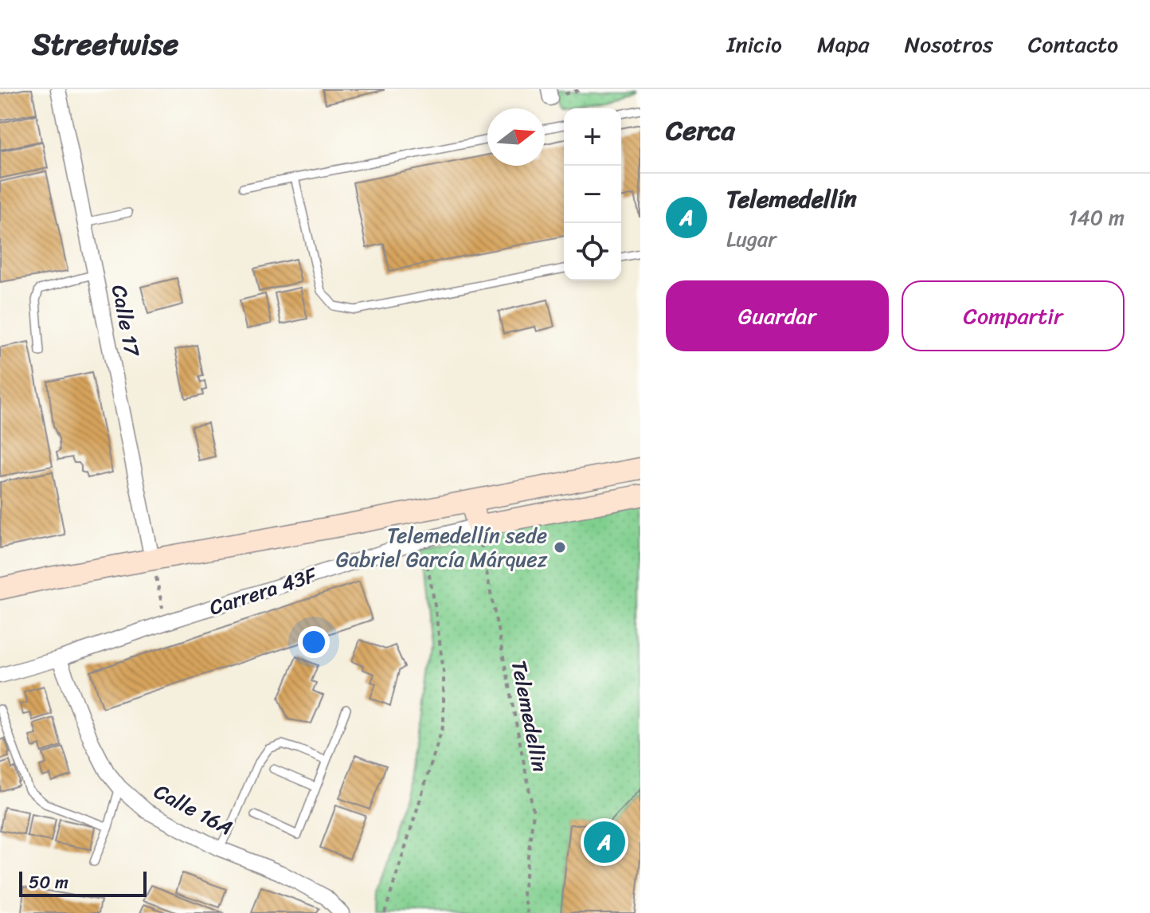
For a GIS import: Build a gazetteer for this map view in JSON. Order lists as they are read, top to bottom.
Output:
{
  "streets": {
    "street": ["Calle 17", "Carrera 43F", "Calle 16A"],
    "path": ["Telemedellin"]
  },
  "crossings": [
    ["Calle 17", "Carrera 43F"],
    ["Carrera 43F", "Telemedellin"],
    ["Carrera 43F", "Calle 16A"]
  ],
  "places": ["Telemedellín sede Gabriel García Márquez"],
  "scale_bar": "50 m",
  "north": "right",
  "page": {
    "header": "Streetwise",
    "nav": [
      "Inicio",
      "Mapa",
      "Nosotros",
      "Contacto"
    ],
    "heading": "Cerca",
    "map_buttons": ["+", "−"],
    "list": [
      {
        "mark": "A",
        "name": "Telemedellín",
        "note": "Lugar",
        "value": "140 m"
      }
    ],
    "buttons": ["Guardar", "Compartir"],
    "pins": "A",
    "scale": "50 m"
  }
}
